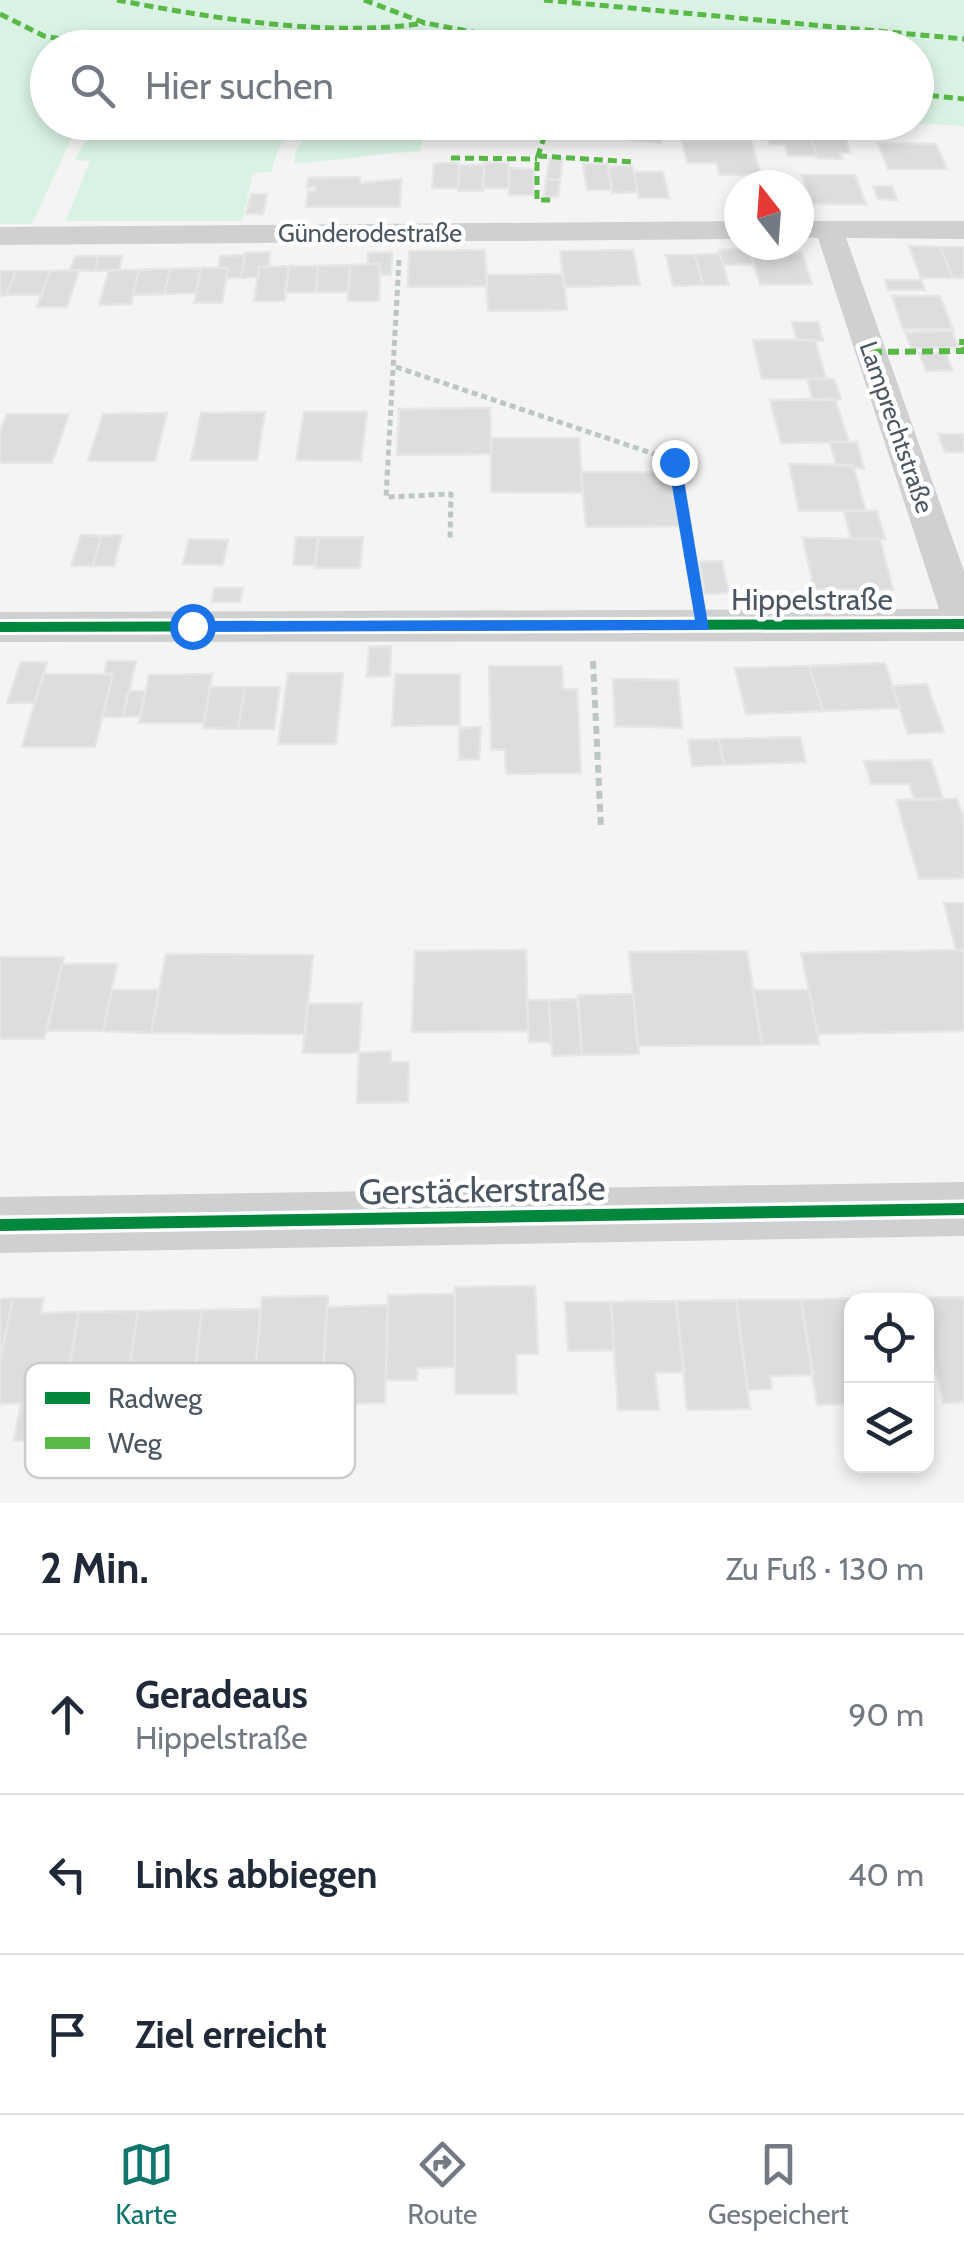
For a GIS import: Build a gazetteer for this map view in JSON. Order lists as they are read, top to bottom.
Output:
{
  "streets": {
    "street": [
      "Günderodestraße",
      "Lamprechtstraße",
      "Hippelstraße",
      "Gerstäckerstraße"
    ]
  },
  "crossings": [
    ["Lamprechtstraße", "Hippelstraße"]
  ],
  "legend": ["Radweg", "Weg"],
  "north": "top",
  "page": {
    "search": "Hier suchen",
    "heading": ["2 Min.", "Zu Fuß · 130 m"],
    "list": [
      ["Geradeaus", "Hippelstraße", "90 m"],
      ["Links abbiegen", "40 m"],
      "Ziel erreicht"
    ],
    "nav": ["Karte", "Route", "Gespeichert"]
  }
}
